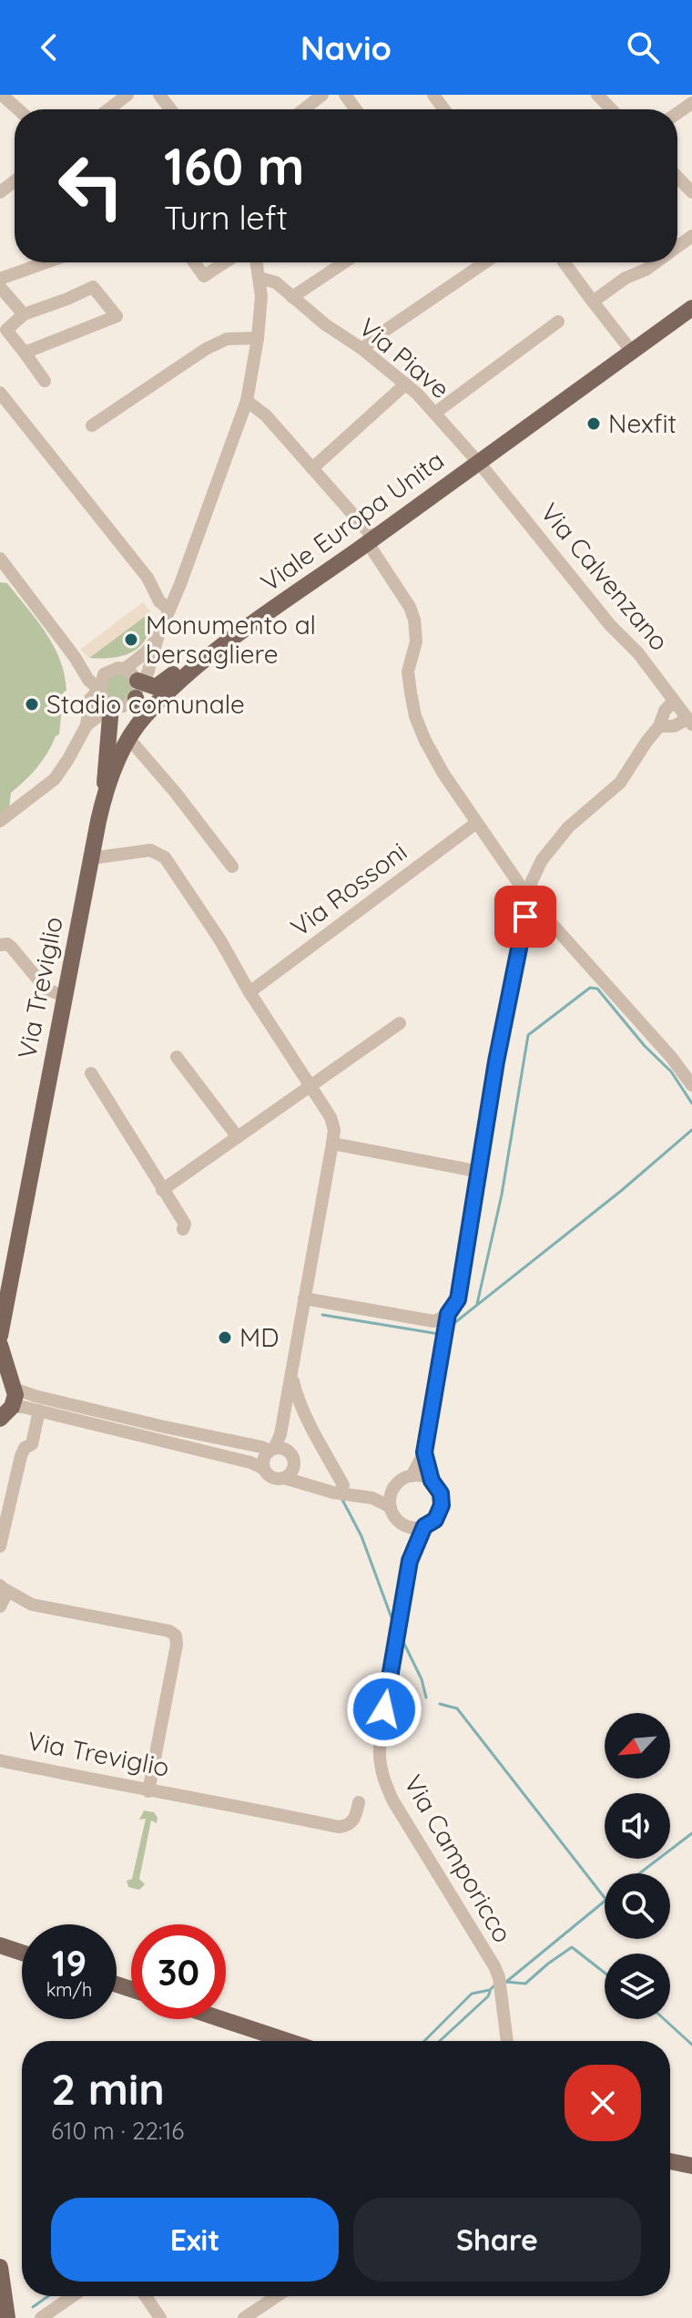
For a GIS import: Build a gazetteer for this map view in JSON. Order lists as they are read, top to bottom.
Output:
{
  "streets": {
    "main road": ["Viale Europa Unita", "Via Treviglio"],
    "street": [
      "Via Piave",
      "Via Calvenzano",
      "Via Rossoni",
      "Via Camporicco"
    ]
  },
  "crossings": [
    ["Via Piave", "Viale Europa Unita"],
    ["Via Piave", "Via Calvenzano"],
    ["Viale Europa Unita", "Via Calvenzano"],
    ["Viale Europa Unita", "Via Treviglio"]
  ],
  "places": [
    "Nexfit",
    "Monumento al bersagliere",
    "Stadio comunale",
    "MD"
  ],
  "north": "bottom left",
  "page": {
    "header": "Navio",
    "turn": ["160 m", "Turn left"],
    "speed": "19 km/h",
    "limit": "30",
    "heading": ["2 min", "610 m · 22:16"],
    "buttons": ["Exit", "Share"]
  }
}
